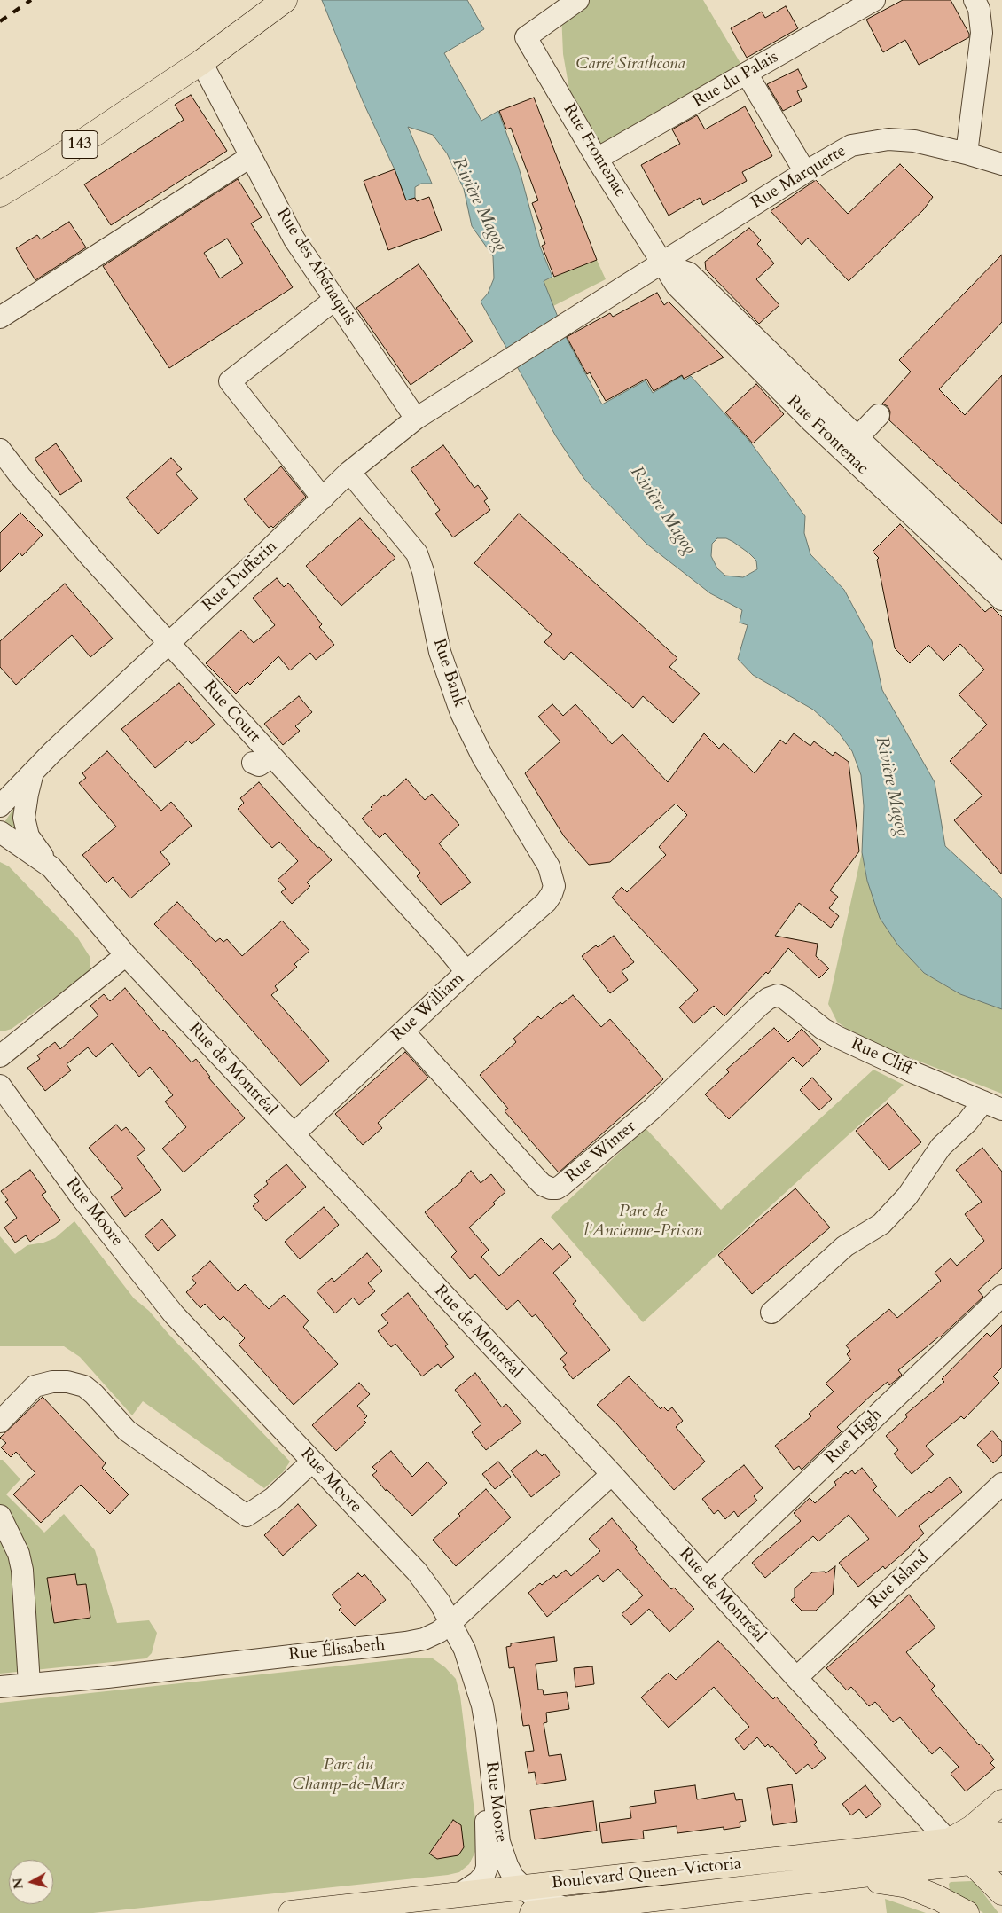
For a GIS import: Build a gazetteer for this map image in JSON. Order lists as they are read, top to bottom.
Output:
{
  "streets": {
    "main road": ["143", "Boulevard Queen-Victoria"],
    "street": [
      "Rue du Palais",
      "Rue Frontenac",
      "Rue Marquette",
      "Rue des Abénaquis",
      "Rue Dufferin",
      "Rue Bank",
      "Rue Court",
      "Rue William",
      "Rue Cliff",
      "Rue de Montréal",
      "Rue Winter",
      "Rue Moore",
      "Rue High",
      "Rue Island",
      "Rue Élisabeth"
    ]
  },
  "crossings": [
    ["Rue du Palais", "Rue Frontenac"],
    ["143", "Rue des Abénaquis"],
    ["Rue Frontenac", "Rue Marquette"],
    ["Rue Frontenac", "Rue Dufferin"],
    ["Rue Marquette", "Rue Dufferin"],
    ["Rue des Abénaquis", "Rue Dufferin"],
    ["Rue Dufferin", "Rue Bank"],
    ["Rue Dufferin", "Rue Court"],
    ["Rue Bank", "Rue William"],
    ["Rue Court", "Rue William"],
    ["Rue William", "Rue de Montréal"],
    ["Rue William", "Rue Winter"],
    ["Rue Cliff", "Rue Winter"],
    ["Rue de Montréal", "Rue High"],
    ["Rue de Montréal", "Rue Island"],
    ["Rue de Montréal", "Rue Élisabeth"],
    ["Rue de Montréal", "Boulevard Queen-Victoria"],
    ["Rue Moore", "Rue Élisabeth"],
    ["Rue Moore", "Boulevard Queen-Victoria"]
  ],
  "water": ["Rivière Magog"],
  "parks": ["Carré Strathcona", "Parc de l'Ancienne-Prison", "Parc du Champ-de-Mars"],
  "north": "left"
}
